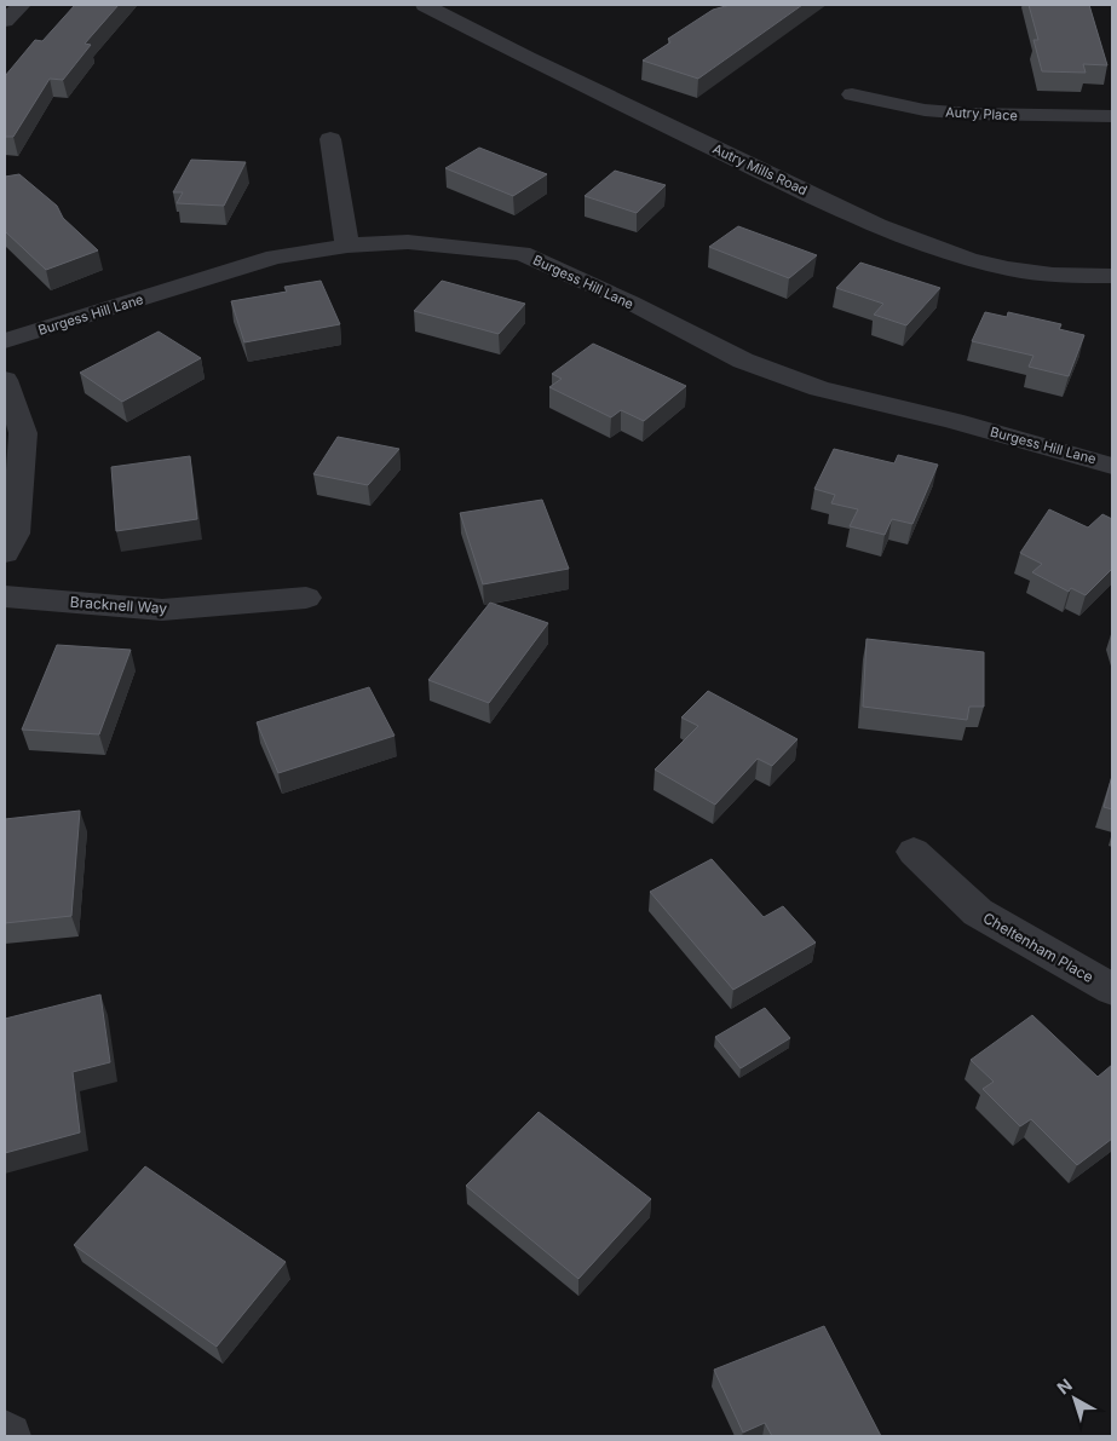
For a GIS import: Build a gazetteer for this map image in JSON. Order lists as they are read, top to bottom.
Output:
{
  "streets": {
    "street": [
      "Autry Place",
      "Autry Mills Road",
      "Burgess Hill Lane",
      "Bracknell Way",
      "Cheltenham Place"
    ]
  },
  "north": "top left"
}
